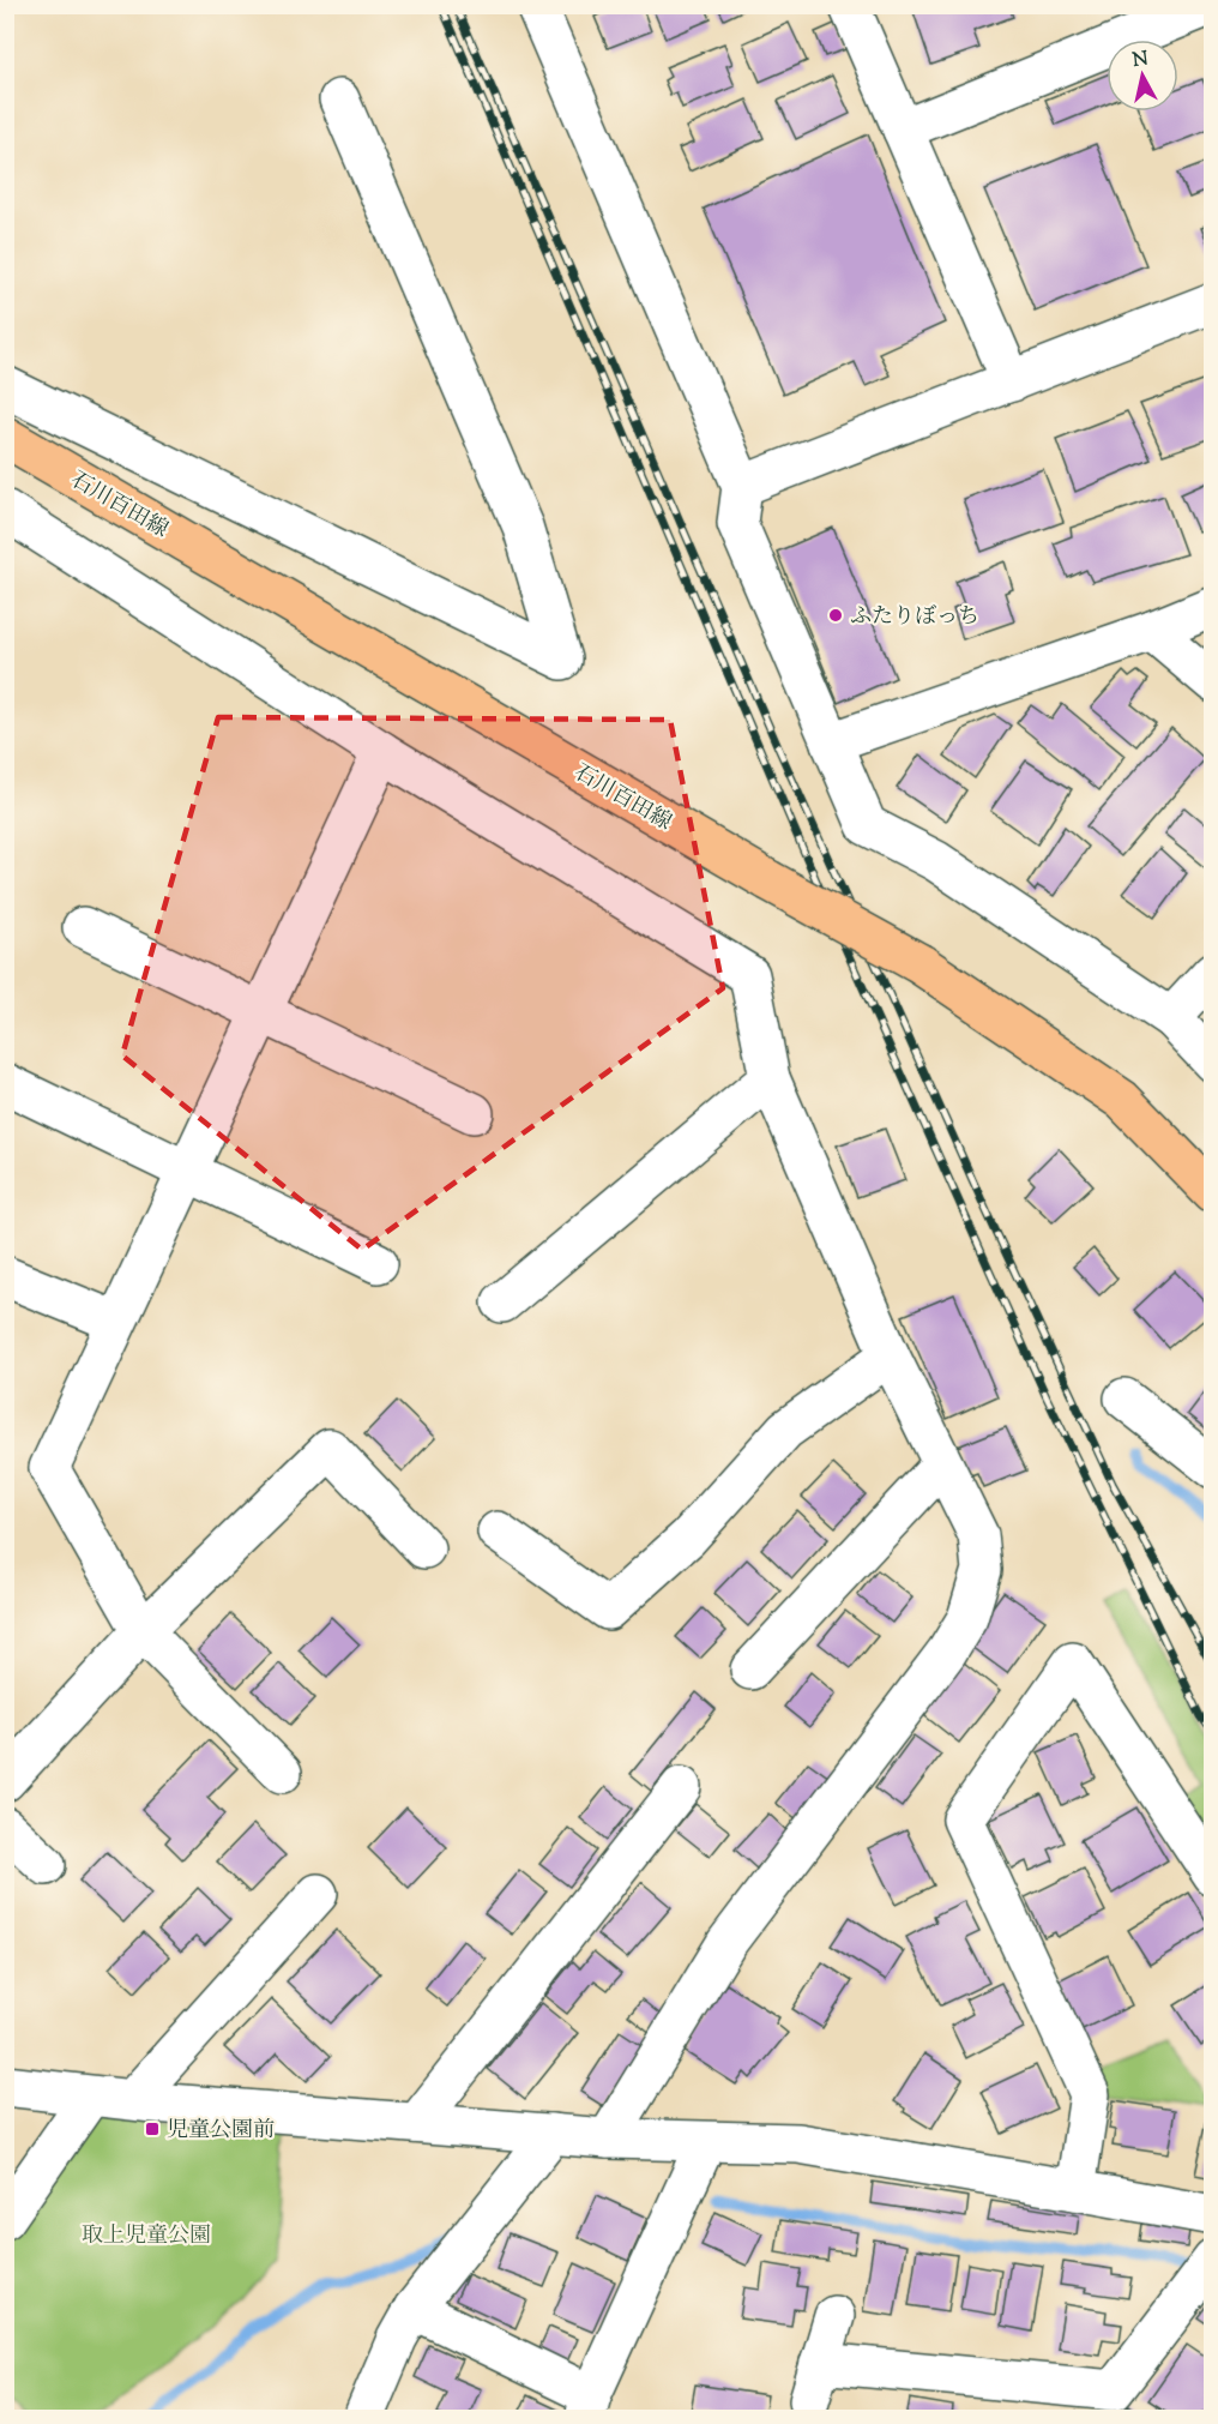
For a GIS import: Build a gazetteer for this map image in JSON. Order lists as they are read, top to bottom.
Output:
{
  "streets": {
    "main road": ["石川百田線"]
  },
  "parks": ["取上児童公園"],
  "places": {
    "other": ["ふたりぼっち"],
    "transit": ["児童公園前"]
  },
  "north": "top"
}
